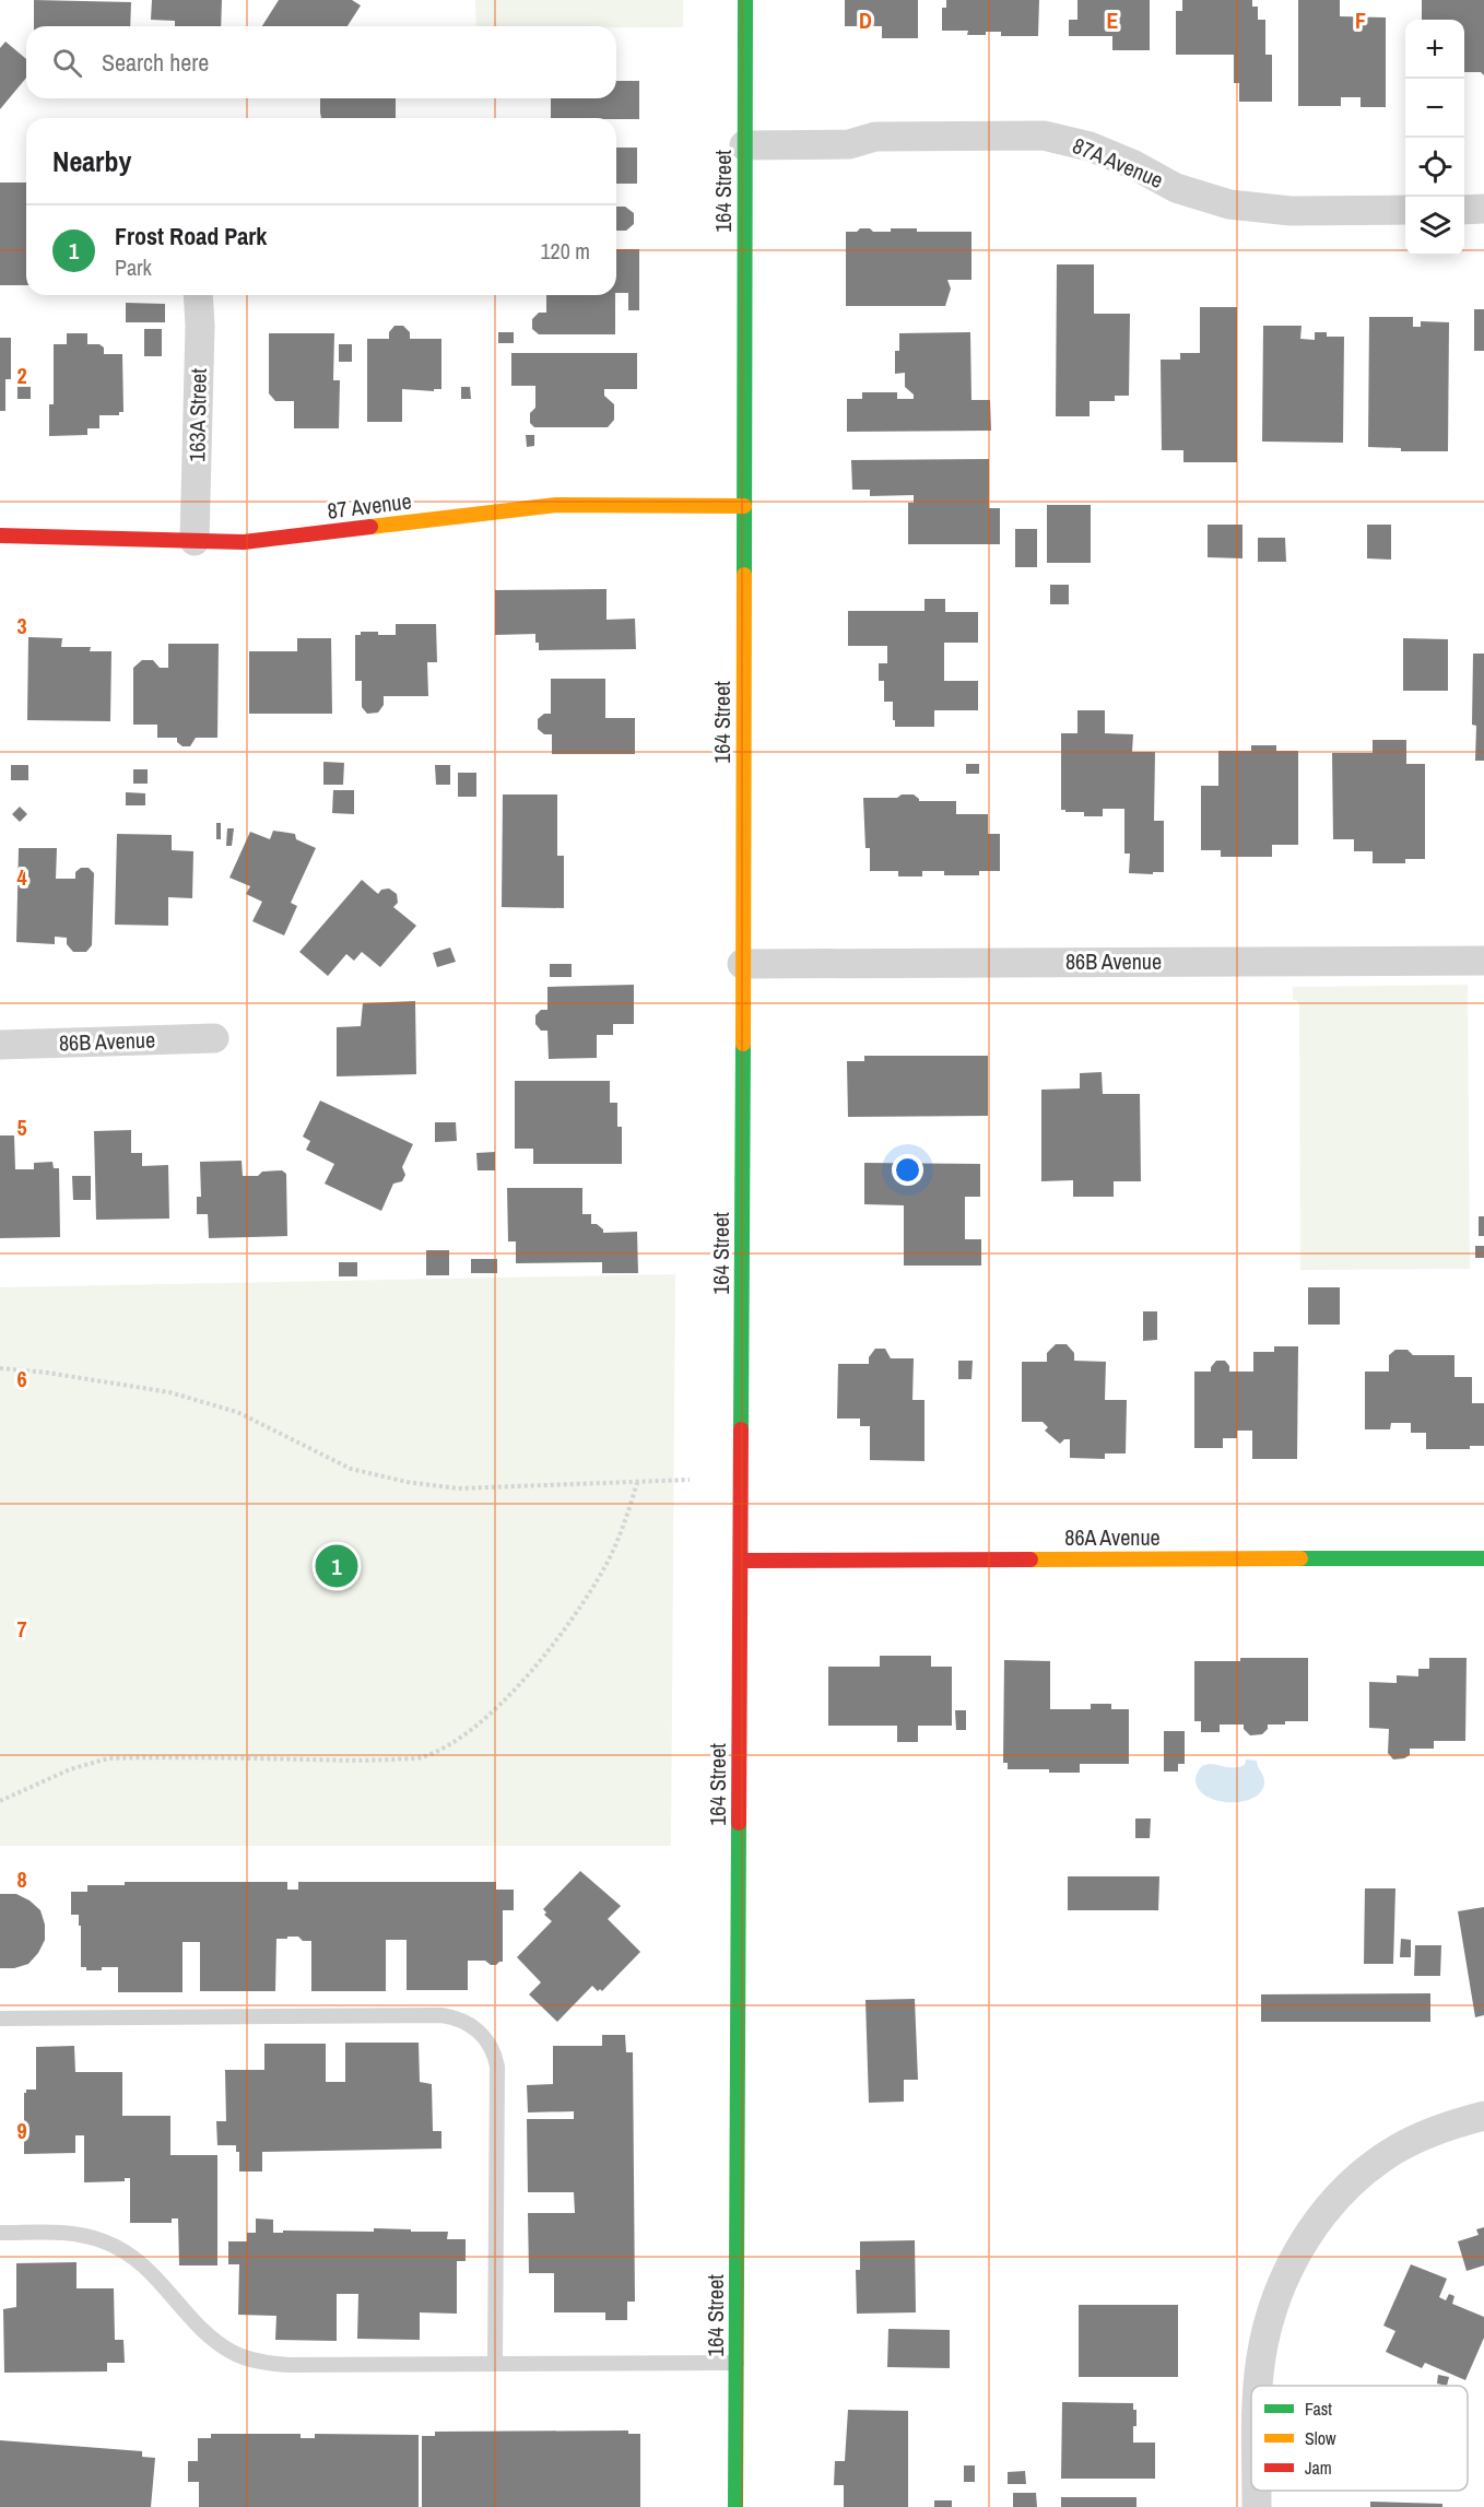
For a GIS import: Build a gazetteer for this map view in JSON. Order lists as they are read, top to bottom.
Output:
{
  "streets": {
    "street": [
      "87A Avenue",
      "164 Street",
      "163A Street",
      "87 Avenue",
      "86B Avenue",
      "86A Avenue"
    ]
  },
  "crossings": [
    ["87A Avenue", "164 Street"],
    ["164 Street", "87 Avenue"],
    ["164 Street", "86B Avenue"],
    ["164 Street", "86A Avenue"],
    ["163A Street", "87 Avenue"]
  ],
  "legend": ["Fast", "Slow", "Jam"],
  "page": {
    "map_buttons": ["+", "−"],
    "search": "Search here",
    "heading": "Nearby",
    "list": [
      {
        "mark": "1",
        "name": "Frost Road Park",
        "note": "Park",
        "value": "120 m"
      }
    ],
    "pins": "1"
  },
  "grid": {
    "columns": ["D", "E", "F"],
    "rows": [
      "2",
      "3",
      "4",
      "5",
      "6",
      "7",
      "8",
      "9"
    ]
  }
}
